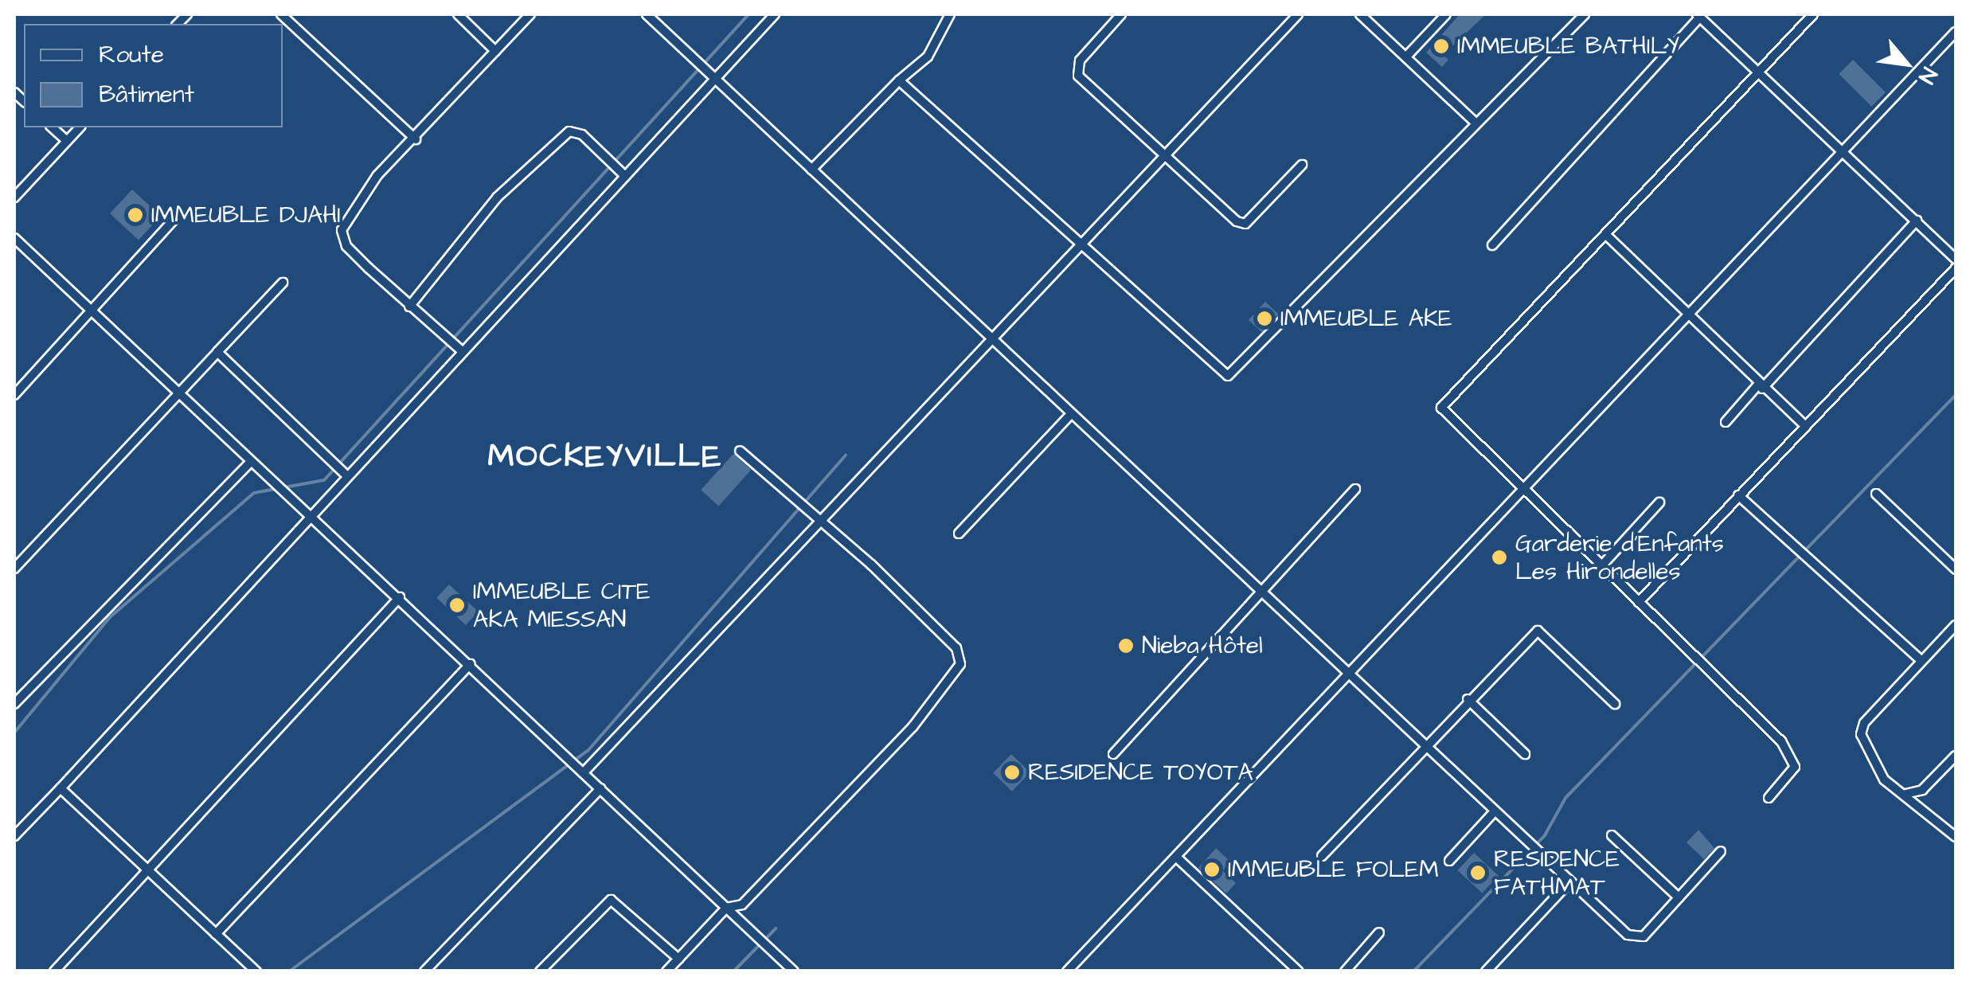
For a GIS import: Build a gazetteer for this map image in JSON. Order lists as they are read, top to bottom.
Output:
{
  "districts": ["MOCKEYVILLE"],
  "places": [
    "IMMEUBLE BATHILY",
    "IMMEUBLE DJAHI",
    "IMMEUBLE AKE",
    "Garderie d'Enfants Les Hirondelles",
    "IMMEUBLE CITE AKA MIESSAN",
    "Nieba Hôtel",
    "RESIDENCE TOYOTA",
    "IMMEUBLE FOLEM",
    "RESIDENCE FATHMAT"
  ],
  "legend": ["Route", "Bâtiment"],
  "north": "bottom right"
}
